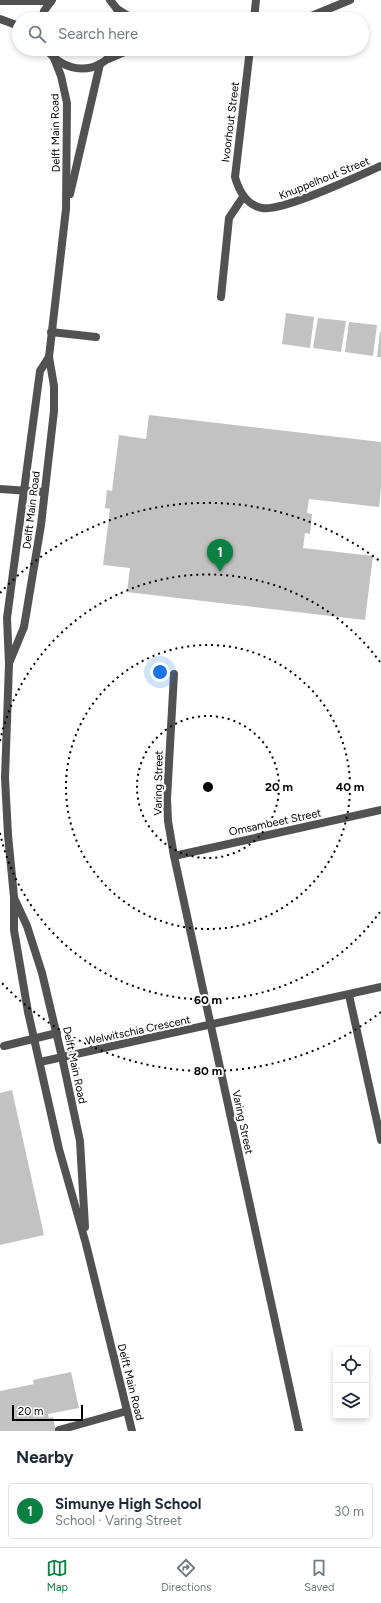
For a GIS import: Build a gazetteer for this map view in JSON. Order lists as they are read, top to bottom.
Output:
{
  "streets": {
    "street": [
      "Ivoorhout Street",
      "Delft Main Road",
      "Knuppelhout Street",
      "Varing Street",
      "Omsambeet Street",
      "Welwitschia Crescent"
    ]
  },
  "crossings": [
    ["Ivoorhout Street", "Knuppelhout Street"],
    ["Delft Main Road", "Welwitschia Crescent"],
    ["Varing Street", "Omsambeet Street"],
    ["Varing Street", "Welwitschia Crescent"]
  ],
  "scale_bar": "20 m",
  "page": {
    "search": "Search here",
    "pins": "1",
    "scale": "20 m",
    "heading": "Nearby",
    "list": [
      {
        "mark": "1",
        "name": "Simunye High School",
        "note": "School · Varing Street",
        "value": "30 m"
      }
    ],
    "nav": ["Map", "Directions", "Saved"]
  },
  "rings": [
    "20 m",
    "40 m",
    "60 m",
    "80 m"
  ]
}
